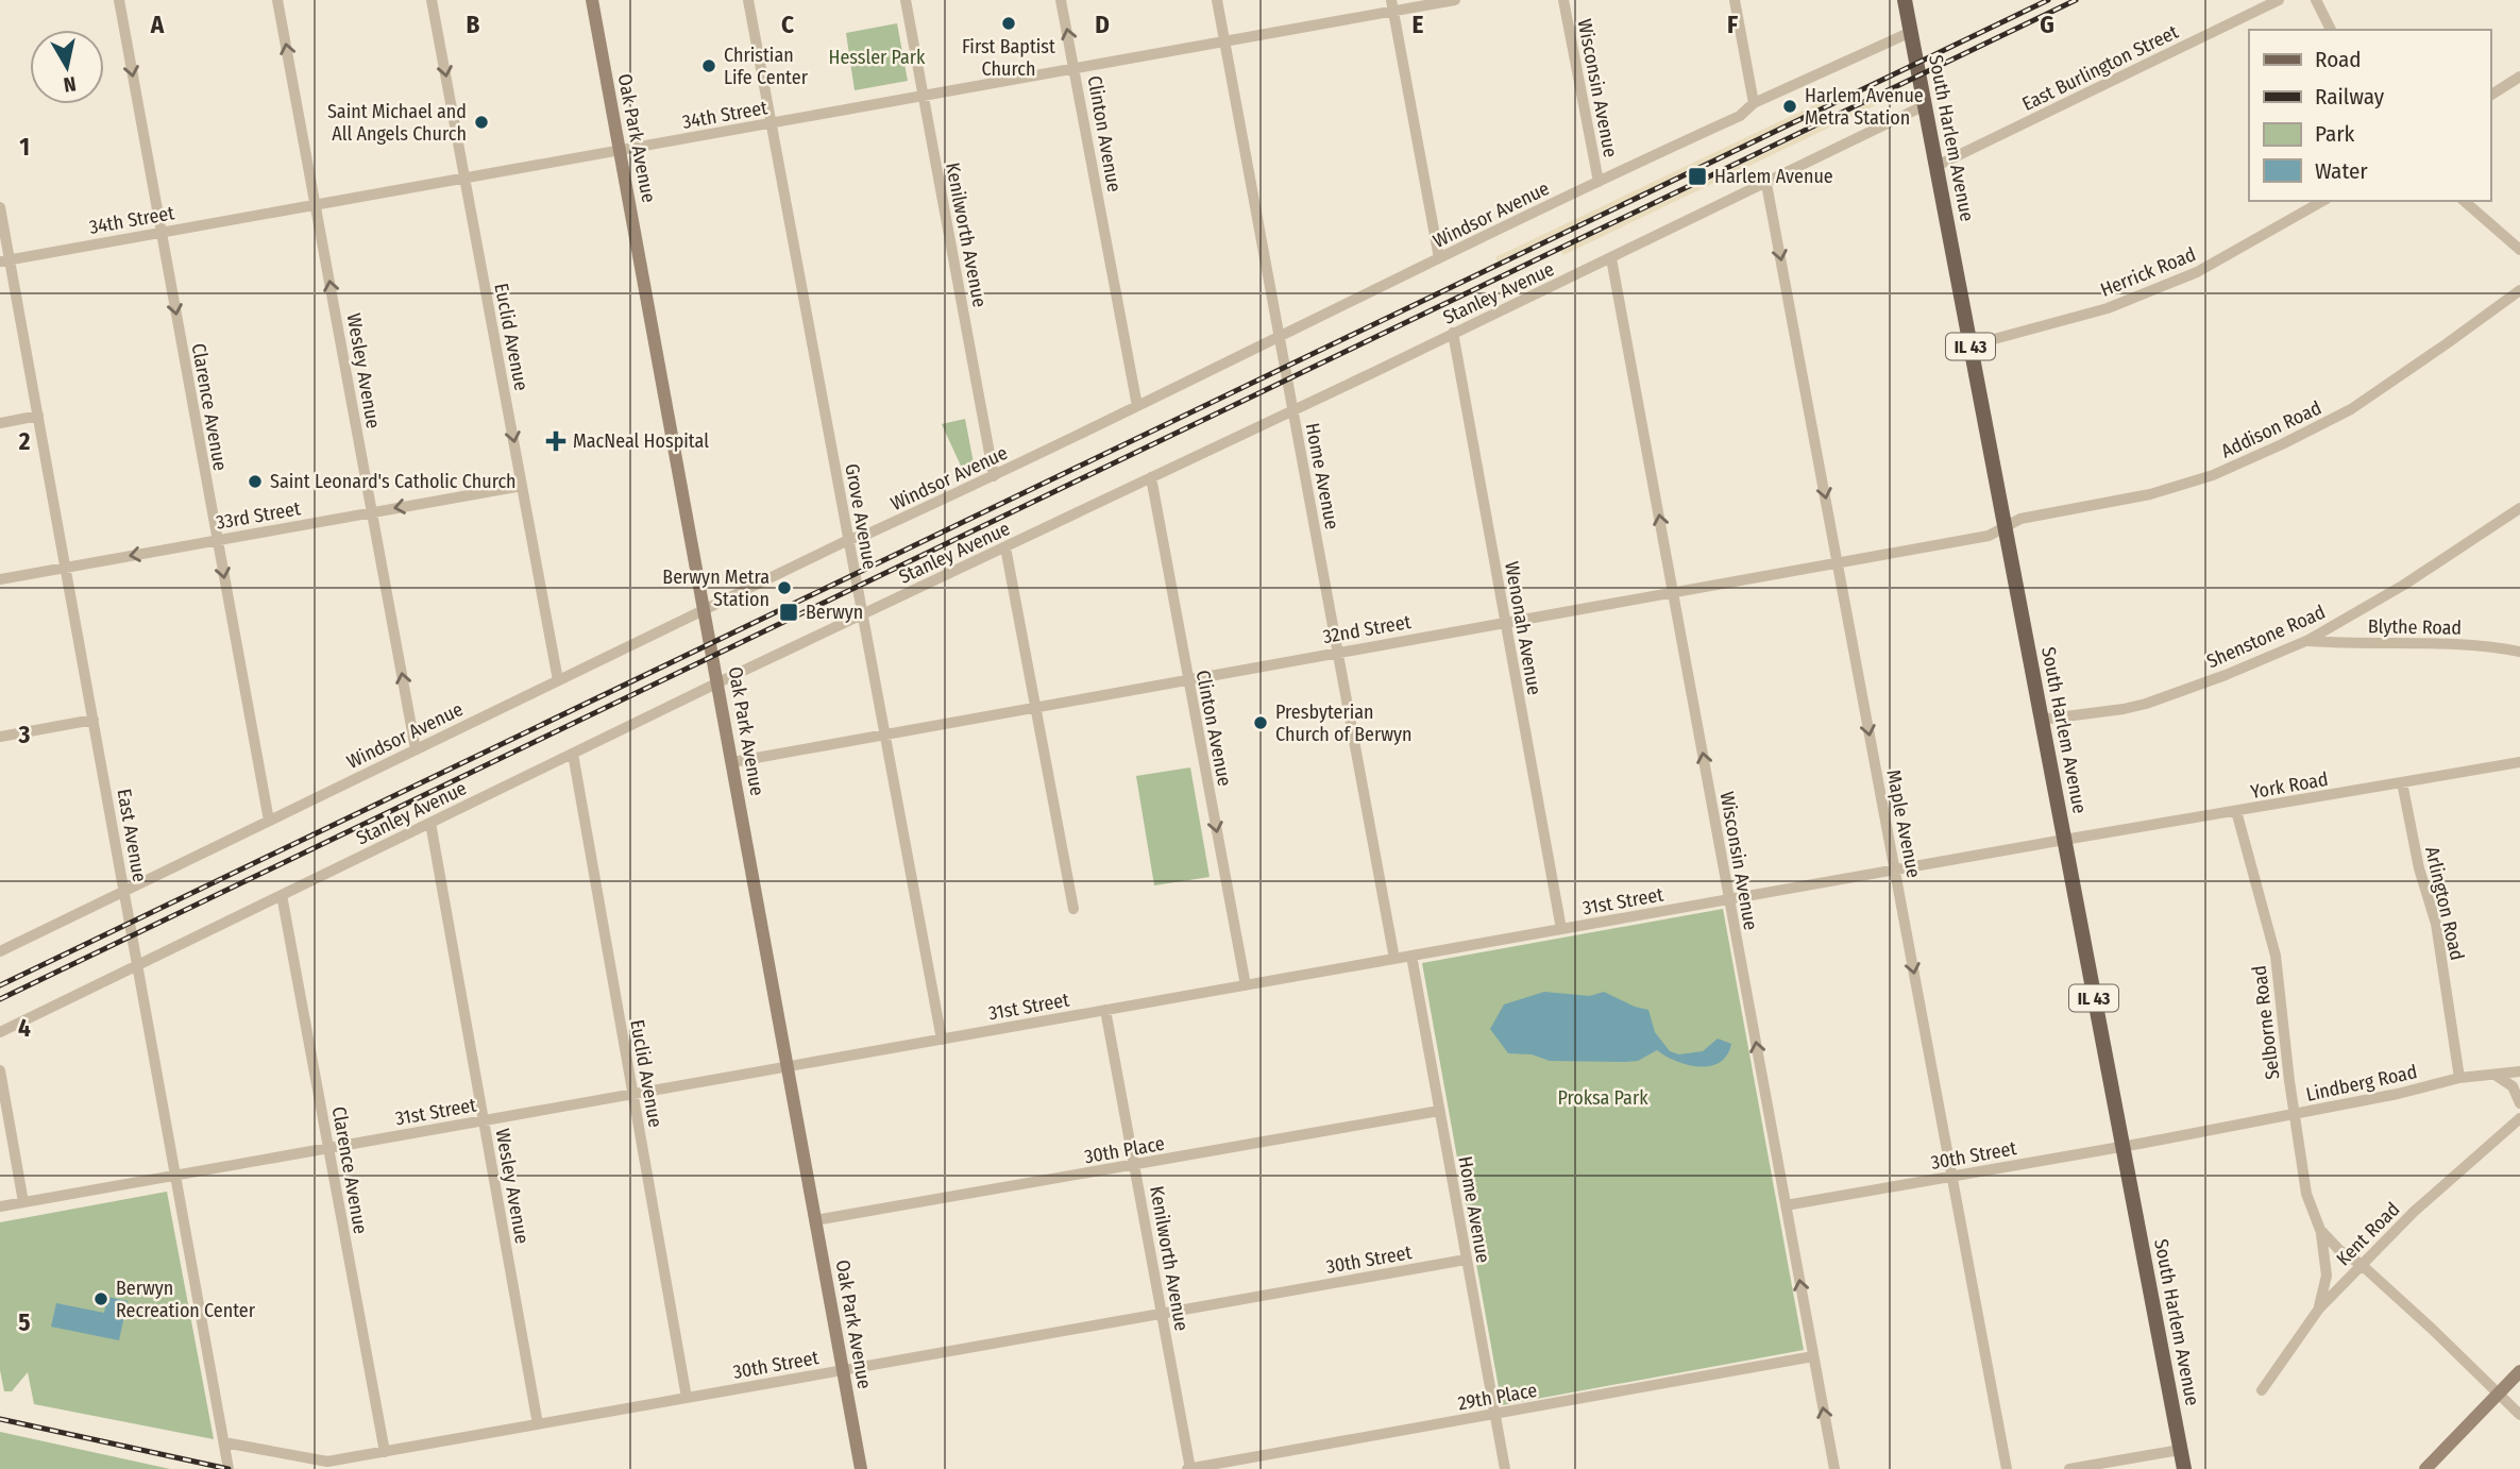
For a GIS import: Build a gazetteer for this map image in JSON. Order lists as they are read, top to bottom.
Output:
{
  "streets": {
    "main road": ["South Harlem Avenue", "IL 43"],
    "street": [
      "East Burlington Street",
      "Wisconsin Avenue",
      "34th Street",
      "Clinton Avenue",
      "Oak Park Avenue",
      "Windsor Avenue",
      "Kenilworth Avenue",
      "Herrick Road",
      "Stanley Avenue",
      "Euclid Avenue",
      "Wesley Avenue",
      "Clarence Avenue",
      "Addison Road",
      "Home Avenue",
      "33rd Street",
      "Grove Avenue",
      "Blythe Road",
      "Wenonah Avenue",
      "32nd Street",
      "Shenstone Road",
      "York Road",
      "Maple Avenue",
      "East Avenue",
      "31st Street",
      "Arlington Road",
      "Selborne Road",
      "Lindberg Road",
      "30th Place",
      "30th Street",
      "Kent Road",
      "29th Place"
    ]
  },
  "crossings": [
    ["East Burlington Street", "South Harlem Avenue"],
    ["Wisconsin Avenue", "Windsor Avenue"],
    ["Wisconsin Avenue", "Stanley Avenue"],
    ["Wisconsin Avenue", "32nd Street"],
    ["Wisconsin Avenue", "31st Street"],
    ["Wisconsin Avenue", "30th Street"],
    ["Wisconsin Avenue", "29th Place"],
    ["34th Street", "Clinton Avenue"],
    ["34th Street", "Oak Park Avenue"],
    ["34th Street", "Kenilworth Avenue"],
    ["34th Street", "Euclid Avenue"],
    ["34th Street", "Wesley Avenue"],
    ["34th Street", "Clarence Avenue"],
    ["34th Street", "Home Avenue"],
    ["34th Street", "Grove Avenue"],
    ["34th Street", "East Avenue"],
    ["Clinton Avenue", "Windsor Avenue"],
    ["Clinton Avenue", "Stanley Avenue"],
    ["Clinton Avenue", "32nd Street"],
    ["Clinton Avenue", "31st Street"],
    ["Oak Park Avenue", "Windsor Avenue"],
    ["Oak Park Avenue", "Stanley Avenue"],
    ["Oak Park Avenue", "32nd Street"],
    ["Oak Park Avenue", "31st Street"],
    ["Oak Park Avenue", "30th Place"],
    ["Oak Park Avenue", "30th Street"],
    ["South Harlem Avenue", "Windsor Avenue"],
    ["South Harlem Avenue", "Herrick Road"],
    ["South Harlem Avenue", "Stanley Avenue"],
    ["South Harlem Avenue", "Addison Road"],
    ["South Harlem Avenue", "32nd Street"],
    ["South Harlem Avenue", "Shenstone Road"],
    ["South Harlem Avenue", "York Road"],
    ["South Harlem Avenue", "31st Street"],
    ["South Harlem Avenue", "Lindberg Road"],
    ["South Harlem Avenue", "30th Street"],
    ["Windsor Avenue", "Kenilworth Avenue"],
    ["Windsor Avenue", "Euclid Avenue"],
    ["Windsor Avenue", "Wesley Avenue"],
    ["Windsor Avenue", "Clarence Avenue"],
    ["Windsor Avenue", "Home Avenue"],
    ["Windsor Avenue", "Grove Avenue"],
    ["Windsor Avenue", "East Avenue"],
    ["Kenilworth Avenue", "31st Street"],
    ["Kenilworth Avenue", "30th Place"],
    ["Kenilworth Avenue", "30th Street"],
    ["Kenilworth Avenue", "29th Place"],
    ["Stanley Avenue", "Euclid Avenue"],
    ["Stanley Avenue", "Wesley Avenue"],
    ["Stanley Avenue", "Clarence Avenue"],
    ["Stanley Avenue", "Home Avenue"],
    ["Stanley Avenue", "Grove Avenue"],
    ["Stanley Avenue", "Wenonah Avenue"],
    ["Stanley Avenue", "Maple Avenue"],
    ["Stanley Avenue", "East Avenue"],
    ["Euclid Avenue", "33rd Street"],
    ["Euclid Avenue", "31st Street"],
    ["Euclid Avenue", "30th Street"],
    ["Wesley Avenue", "33rd Street"],
    ["Wesley Avenue", "31st Street"],
    ["Wesley Avenue", "30th Street"],
    ["Clarence Avenue", "33rd Street"],
    ["Clarence Avenue", "31st Street"],
    ["Clarence Avenue", "30th Street"],
    ["Addison Road", "32nd Street"],
    ["Home Avenue", "32nd Street"],
    ["Home Avenue", "31st Street"],
    ["Home Avenue", "30th Place"],
    ["Home Avenue", "30th Street"],
    ["Home Avenue", "29th Place"],
    ["33rd Street", "East Avenue"],
    ["Grove Avenue", "32nd Street"],
    ["Grove Avenue", "31st Street"],
    ["Blythe Road", "Shenstone Road"],
    ["Wenonah Avenue", "32nd Street"],
    ["Wenonah Avenue", "31st Street"],
    ["32nd Street", "Maple Avenue"],
    ["York Road", "31st Street"],
    ["York Road", "Arlington Road"],
    ["York Road", "Selborne Road"],
    ["Maple Avenue", "31st Street"],
    ["Maple Avenue", "30th Street"],
    ["East Avenue", "31st Street"],
    ["East Avenue", "30th Street"],
    ["Arlington Road", "Lindberg Road"],
    ["Selborne Road", "Lindberg Road"],
    ["Selborne Road", "Kent Road"],
    ["Lindberg Road", "30th Street"]
  ],
  "one_way": [
    "Wisconsin Avenue",
    "Euclid Avenue",
    "Wesley Avenue",
    "Clarence Avenue",
    "33rd Street",
    "Maple Avenue"
  ],
  "parks": ["Hessler Park", "Proksa Park"],
  "places": {
    "other": [
      "First Baptist Church",
      "Christian Life Center",
      "Harlem Avenue Metra Station",
      "Saint Michael and All Angels Church",
      "Saint Leonard's Catholic Church",
      "Berwyn Metra Station",
      "Presbyterian Church of Berwyn",
      "Berwyn Recreation Center"
    ],
    "transit": ["Harlem Avenue", "Berwyn"],
    "health": ["MacNeal Hospital"]
  },
  "legend": [
    "Road",
    "Railway",
    "Park",
    "Water"
  ],
  "north": "bottom",
  "grid": {
    "columns": [
      "A",
      "B",
      "C",
      "D",
      "E",
      "F",
      "G"
    ],
    "rows": [
      "1",
      "2",
      "3",
      "4",
      "5"
    ]
  }
}
